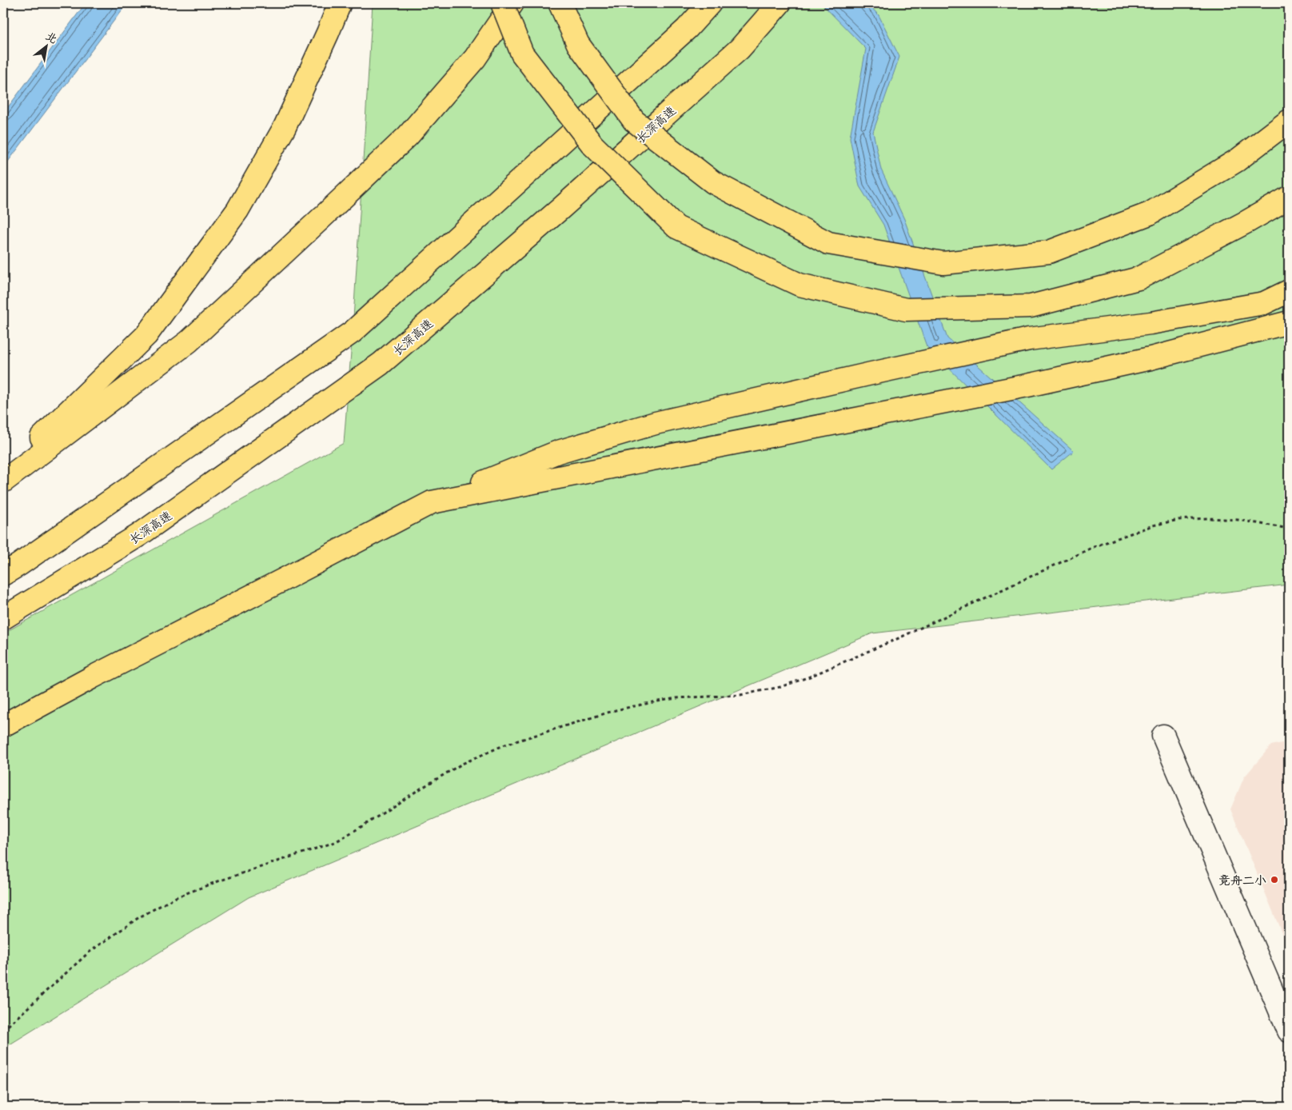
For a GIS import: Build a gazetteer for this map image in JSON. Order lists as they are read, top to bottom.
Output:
{
  "streets": {
    "highway": ["长深高速"]
  },
  "places": ["竞舟二小"],
  "north": "top right"
}
